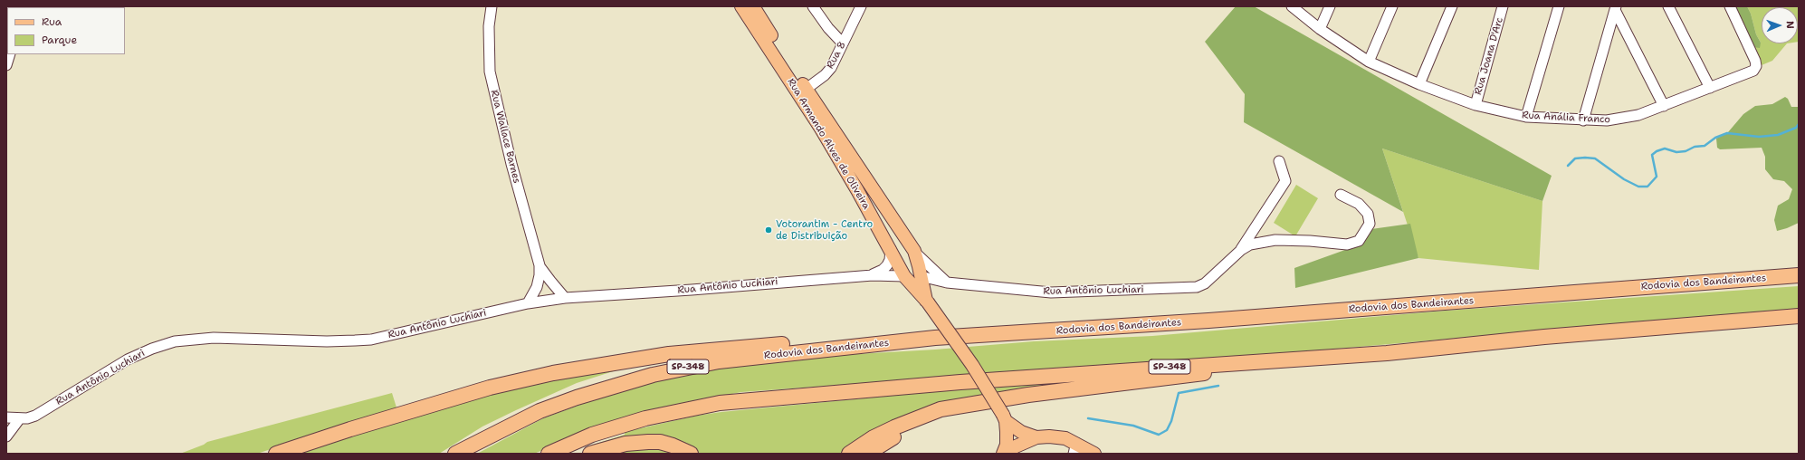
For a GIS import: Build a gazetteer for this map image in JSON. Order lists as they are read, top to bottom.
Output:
{
  "streets": {
    "highway": ["Rodovia dos Bandeirantes", "SP-348"],
    "main road": ["Rua Armando Alves de Oliveira"],
    "street": [
      "Rua 8",
      "Rua Joana D'Arc",
      "Rua Anália Franco",
      "Rua Wallace Barnes",
      "Rua Antônio Luchiari"
    ]
  },
  "crossings": [
    ["Rua 8", "Rua Armando Alves de Oliveira"],
    ["Rua Joana D'Arc", "Rua Anália Franco"],
    ["Rua Wallace Barnes", "Rua Antônio Luchiari"],
    ["Rua Armando Alves de Oliveira", "Rua Antônio Luchiari"]
  ],
  "places": ["Votorantim - Centro de Distribuição"],
  "legend": ["Rua", "Parque"],
  "north": "right"
}
